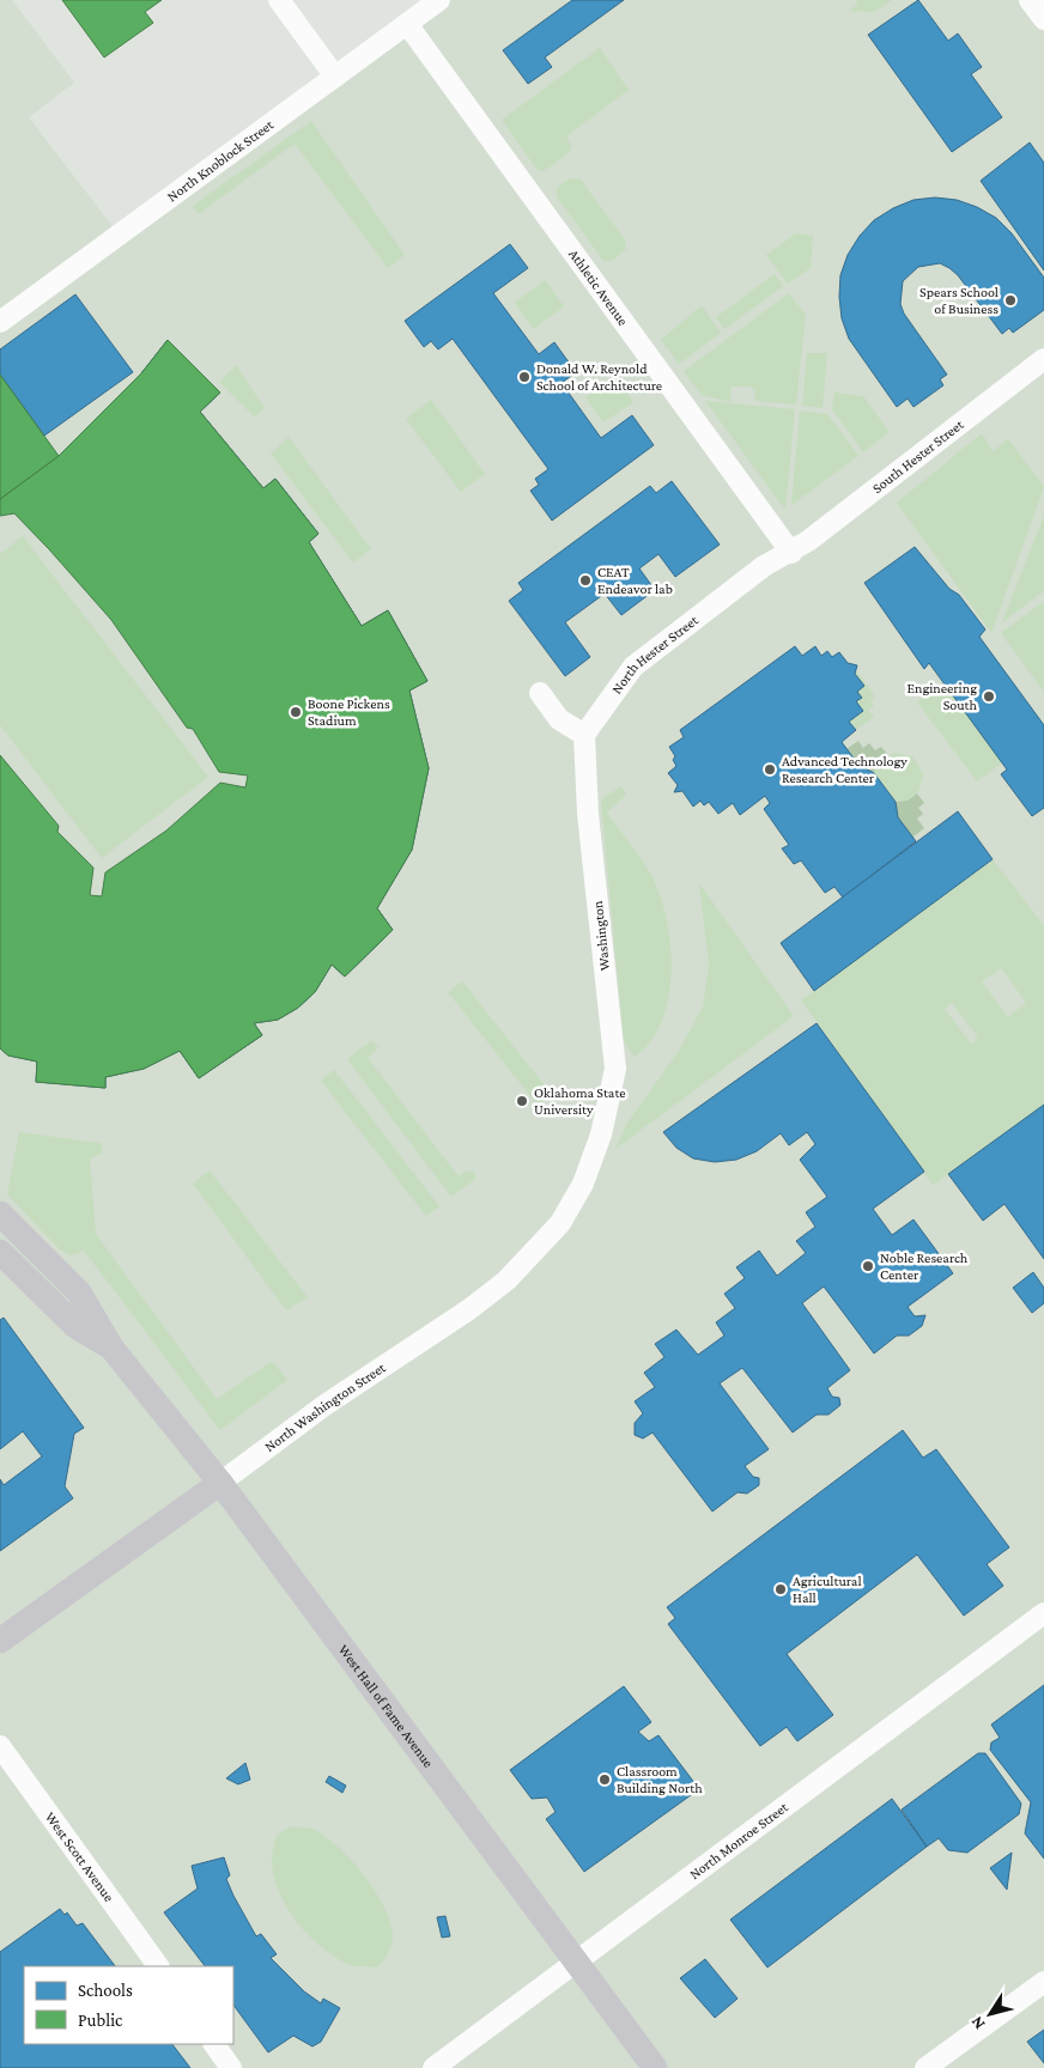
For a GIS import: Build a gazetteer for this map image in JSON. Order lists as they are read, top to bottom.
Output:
{
  "streets": {
    "main road": ["North Washington Street", "West Hall of Fame Avenue"],
    "street": [
      "North Knoblock Street",
      "Athletic Avenue",
      "South Hester Street",
      "North Hester Street",
      "Washington",
      "North Monroe Street",
      "West Scott Avenue"
    ]
  },
  "crossings": [
    ["North Knoblock Street", "Athletic Avenue"],
    ["Athletic Avenue", "South Hester Street"],
    ["Athletic Avenue", "North Hester Street"],
    ["South Hester Street", "North Hester Street"],
    ["North Hester Street", "Washington"],
    ["Washington", "North Washington Street"],
    ["North Washington Street", "West Hall of Fame Avenue"],
    ["West Hall of Fame Avenue", "North Monroe Street"]
  ],
  "places": [
    "Spears School of Business",
    "Donald W. Reynold School of Architecture",
    "CEAT Endeavor lab",
    "Engineering South",
    "Boone Pickens Stadium",
    "Advanced Technology Research Center",
    "Oklahoma State University",
    "Noble Research Center",
    "Agricultural Hall",
    "Classroom Building North"
  ],
  "legend": ["Schools", "Public"],
  "north": "bottom left"
}
